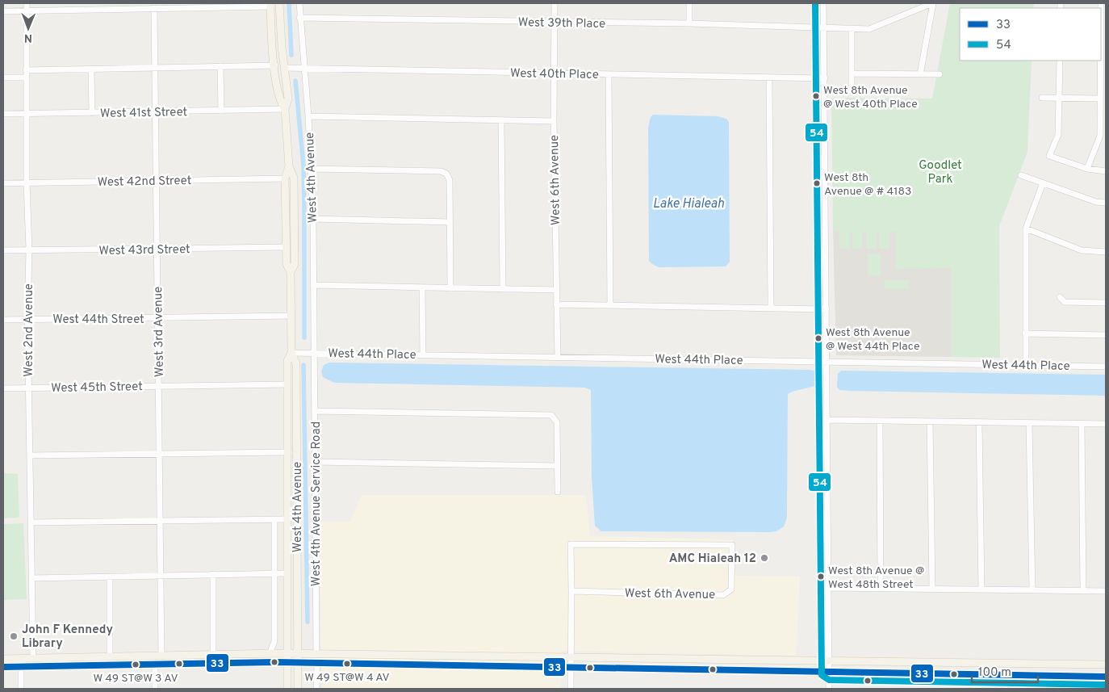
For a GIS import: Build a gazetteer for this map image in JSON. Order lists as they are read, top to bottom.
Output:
{
  "streets": {
    "main road": ["West 4th Avenue"],
    "street": [
      "West 39th Place",
      "West 40th Place",
      "West 41st Street",
      "West 6th Avenue",
      "West 42nd Street",
      "West 43rd Street",
      "West 44th Street",
      "West 2nd Avenue",
      "West 3rd Avenue",
      "West 44th Place",
      "West 45th Street",
      "West 4th Avenue Service Road"
    ]
  },
  "crossings": [
    ["West 39th Place", "West 4th Avenue"],
    ["West 39th Place", "West 6th Avenue"],
    ["West 40th Place", "West 4th Avenue"],
    ["West 40th Place", "West 6th Avenue"],
    ["West 41st Street", "West 4th Avenue"],
    ["West 41st Street", "West 2nd Avenue"],
    ["West 41st Street", "West 3rd Avenue"],
    ["West 4th Avenue", "West 42nd Street"],
    ["West 4th Avenue", "West 43rd Street"],
    ["West 4th Avenue", "West 44th Street"],
    ["West 4th Avenue", "West 44th Place"],
    ["West 4th Avenue", "West 45th Street"],
    ["West 4th Avenue", "West 4th Avenue Service Road"],
    ["West 6th Avenue", "West 44th Place"],
    ["West 42nd Street", "West 2nd Avenue"],
    ["West 42nd Street", "West 3rd Avenue"],
    ["West 43rd Street", "West 2nd Avenue"],
    ["West 43rd Street", "West 3rd Avenue"],
    ["West 44th Street", "West 2nd Avenue"],
    ["West 44th Street", "West 3rd Avenue"],
    ["West 2nd Avenue", "West 45th Street"],
    ["West 3rd Avenue", "West 45th Street"],
    ["West 44th Place", "West 4th Avenue Service Road"]
  ],
  "water": ["Lake Hialeah"],
  "parks": ["Goodlet Park"],
  "places": [
    "West 8th Avenue @ West 40th Place",
    "West 8th Avenue @ # 4183",
    "West 8th Avenue @ West 44th Place",
    "AMC Hialeah 12",
    "West 8th Avenue @ West 48th Street",
    "John F Kennedy Library",
    "W 49 ST@W 4 AV",
    "W 49 ST@W 3 AV"
  ],
  "lines": ["transit line 54", "transit line 33"],
  "legend": ["33", "54"],
  "scale_bar": "100 m",
  "north": "bottom"
}
